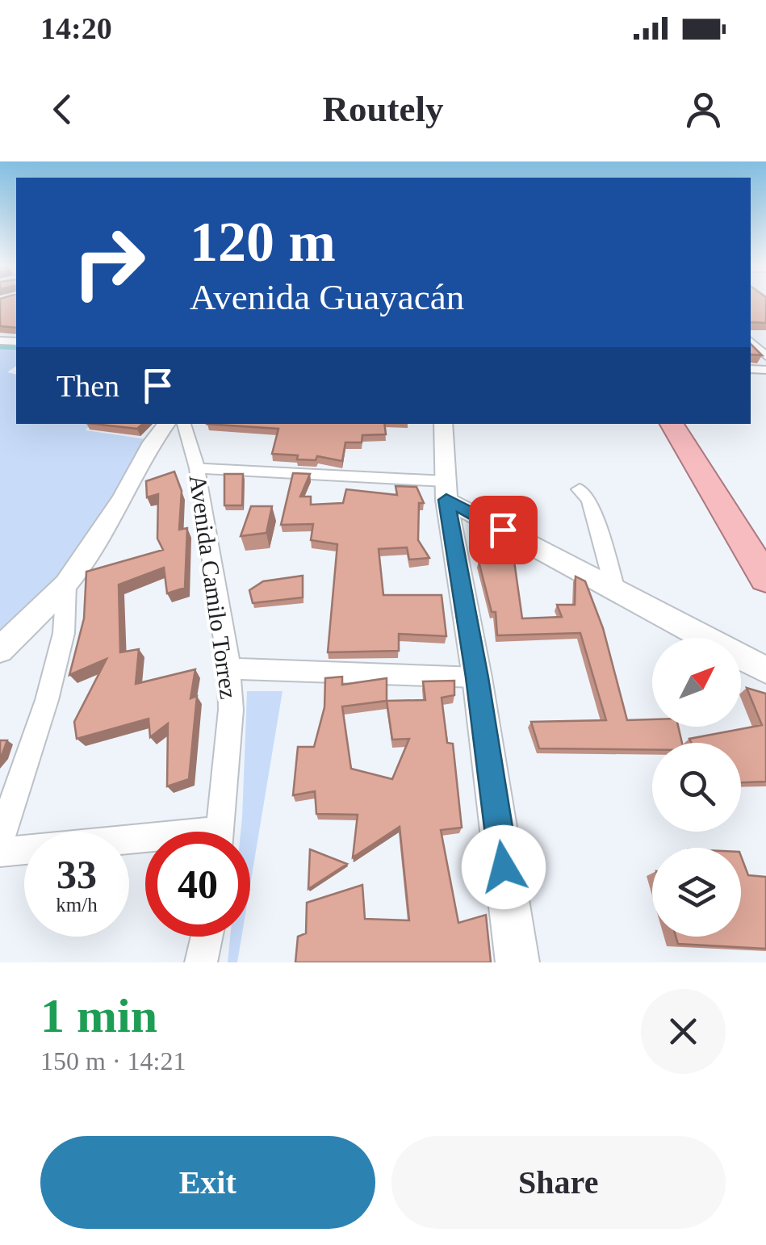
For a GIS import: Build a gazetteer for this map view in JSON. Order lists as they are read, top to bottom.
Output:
{
  "streets": {
    "street": ["Avenida Camilo Torrez"]
  },
  "north": "top right",
  "page": {
    "status": "14:20",
    "header": "Routely",
    "turn": ["120 m", "Avenida Guayacán"],
    "then": "Then",
    "speed": "33 km/h",
    "limit": "40",
    "heading": ["1 min", "150 m · 14:21"],
    "buttons": ["Exit", "Share"]
  }
}
